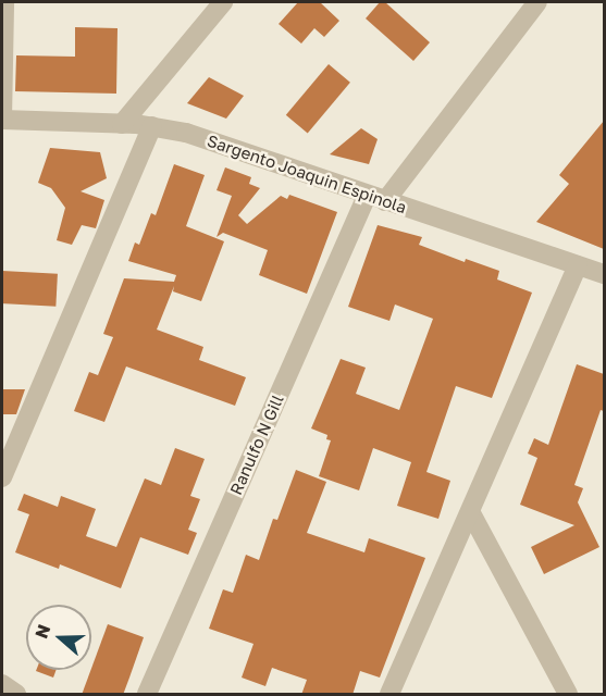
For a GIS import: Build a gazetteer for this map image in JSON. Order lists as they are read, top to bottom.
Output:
{
  "streets": {
    "street": ["Sargento Joaquin Espinola", "Ranulfo N Gill"]
  },
  "crossings": [
    ["Sargento Joaquin Espinola", "Ranulfo N Gill"]
  ],
  "north": "left"
}
